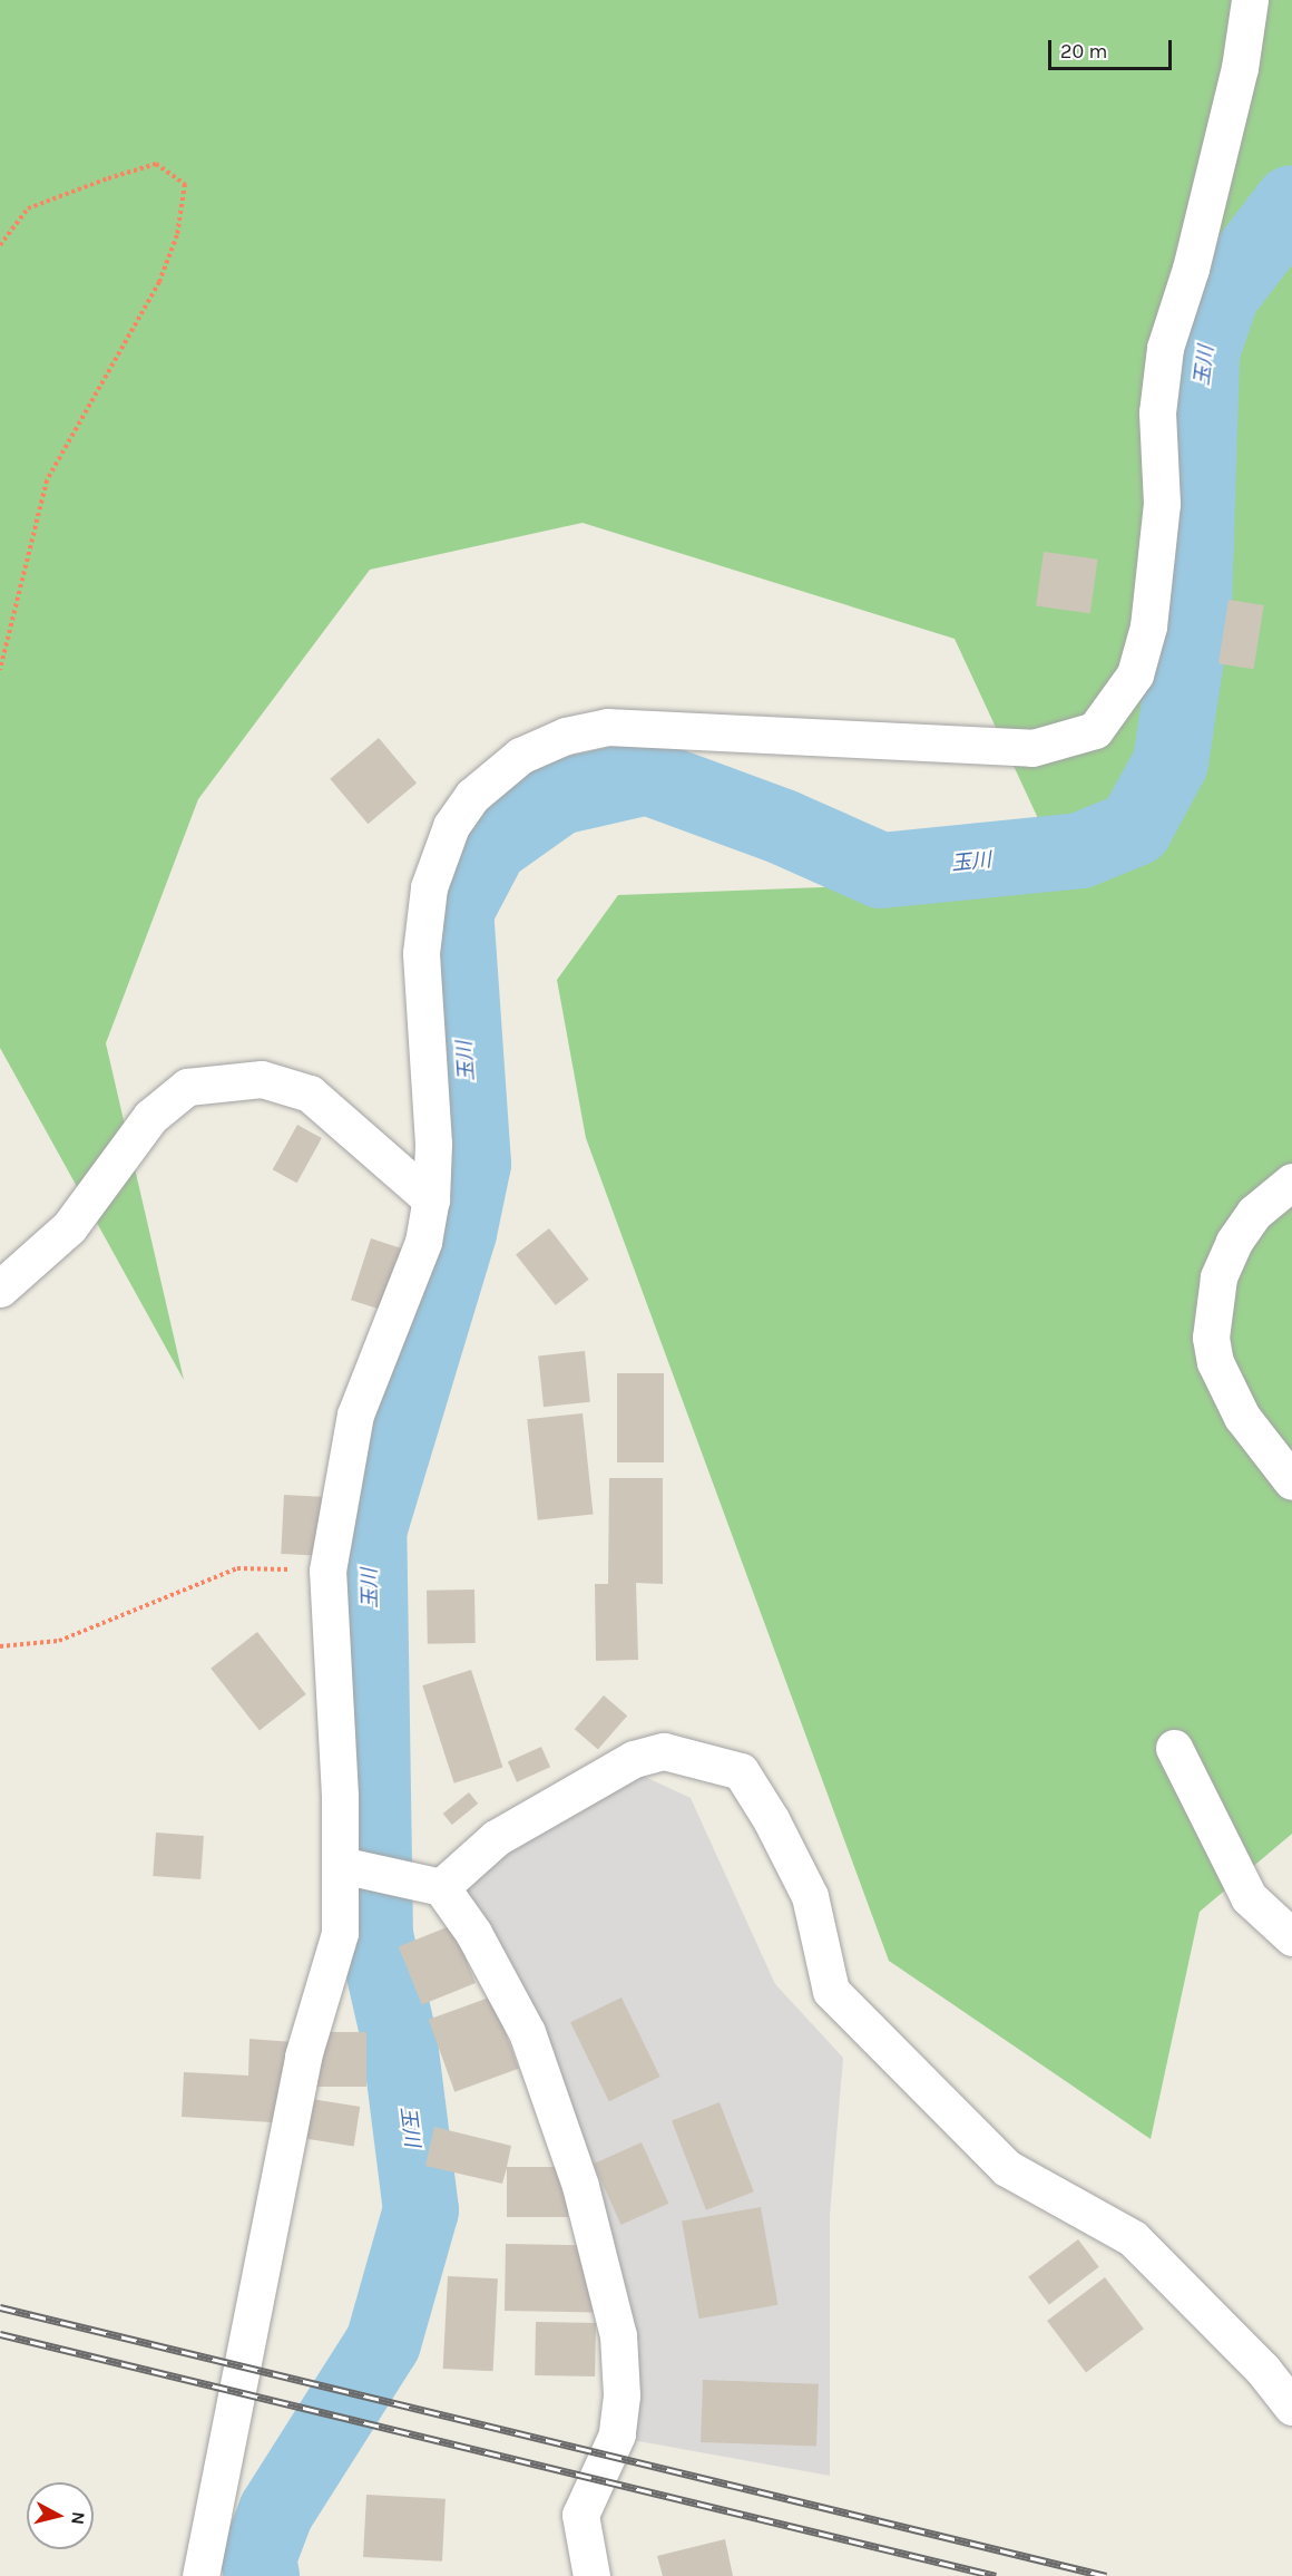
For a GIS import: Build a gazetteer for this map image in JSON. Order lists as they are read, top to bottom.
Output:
{
  "water": ["玉川"],
  "scale_bar": "20 m",
  "north": "right"
}
